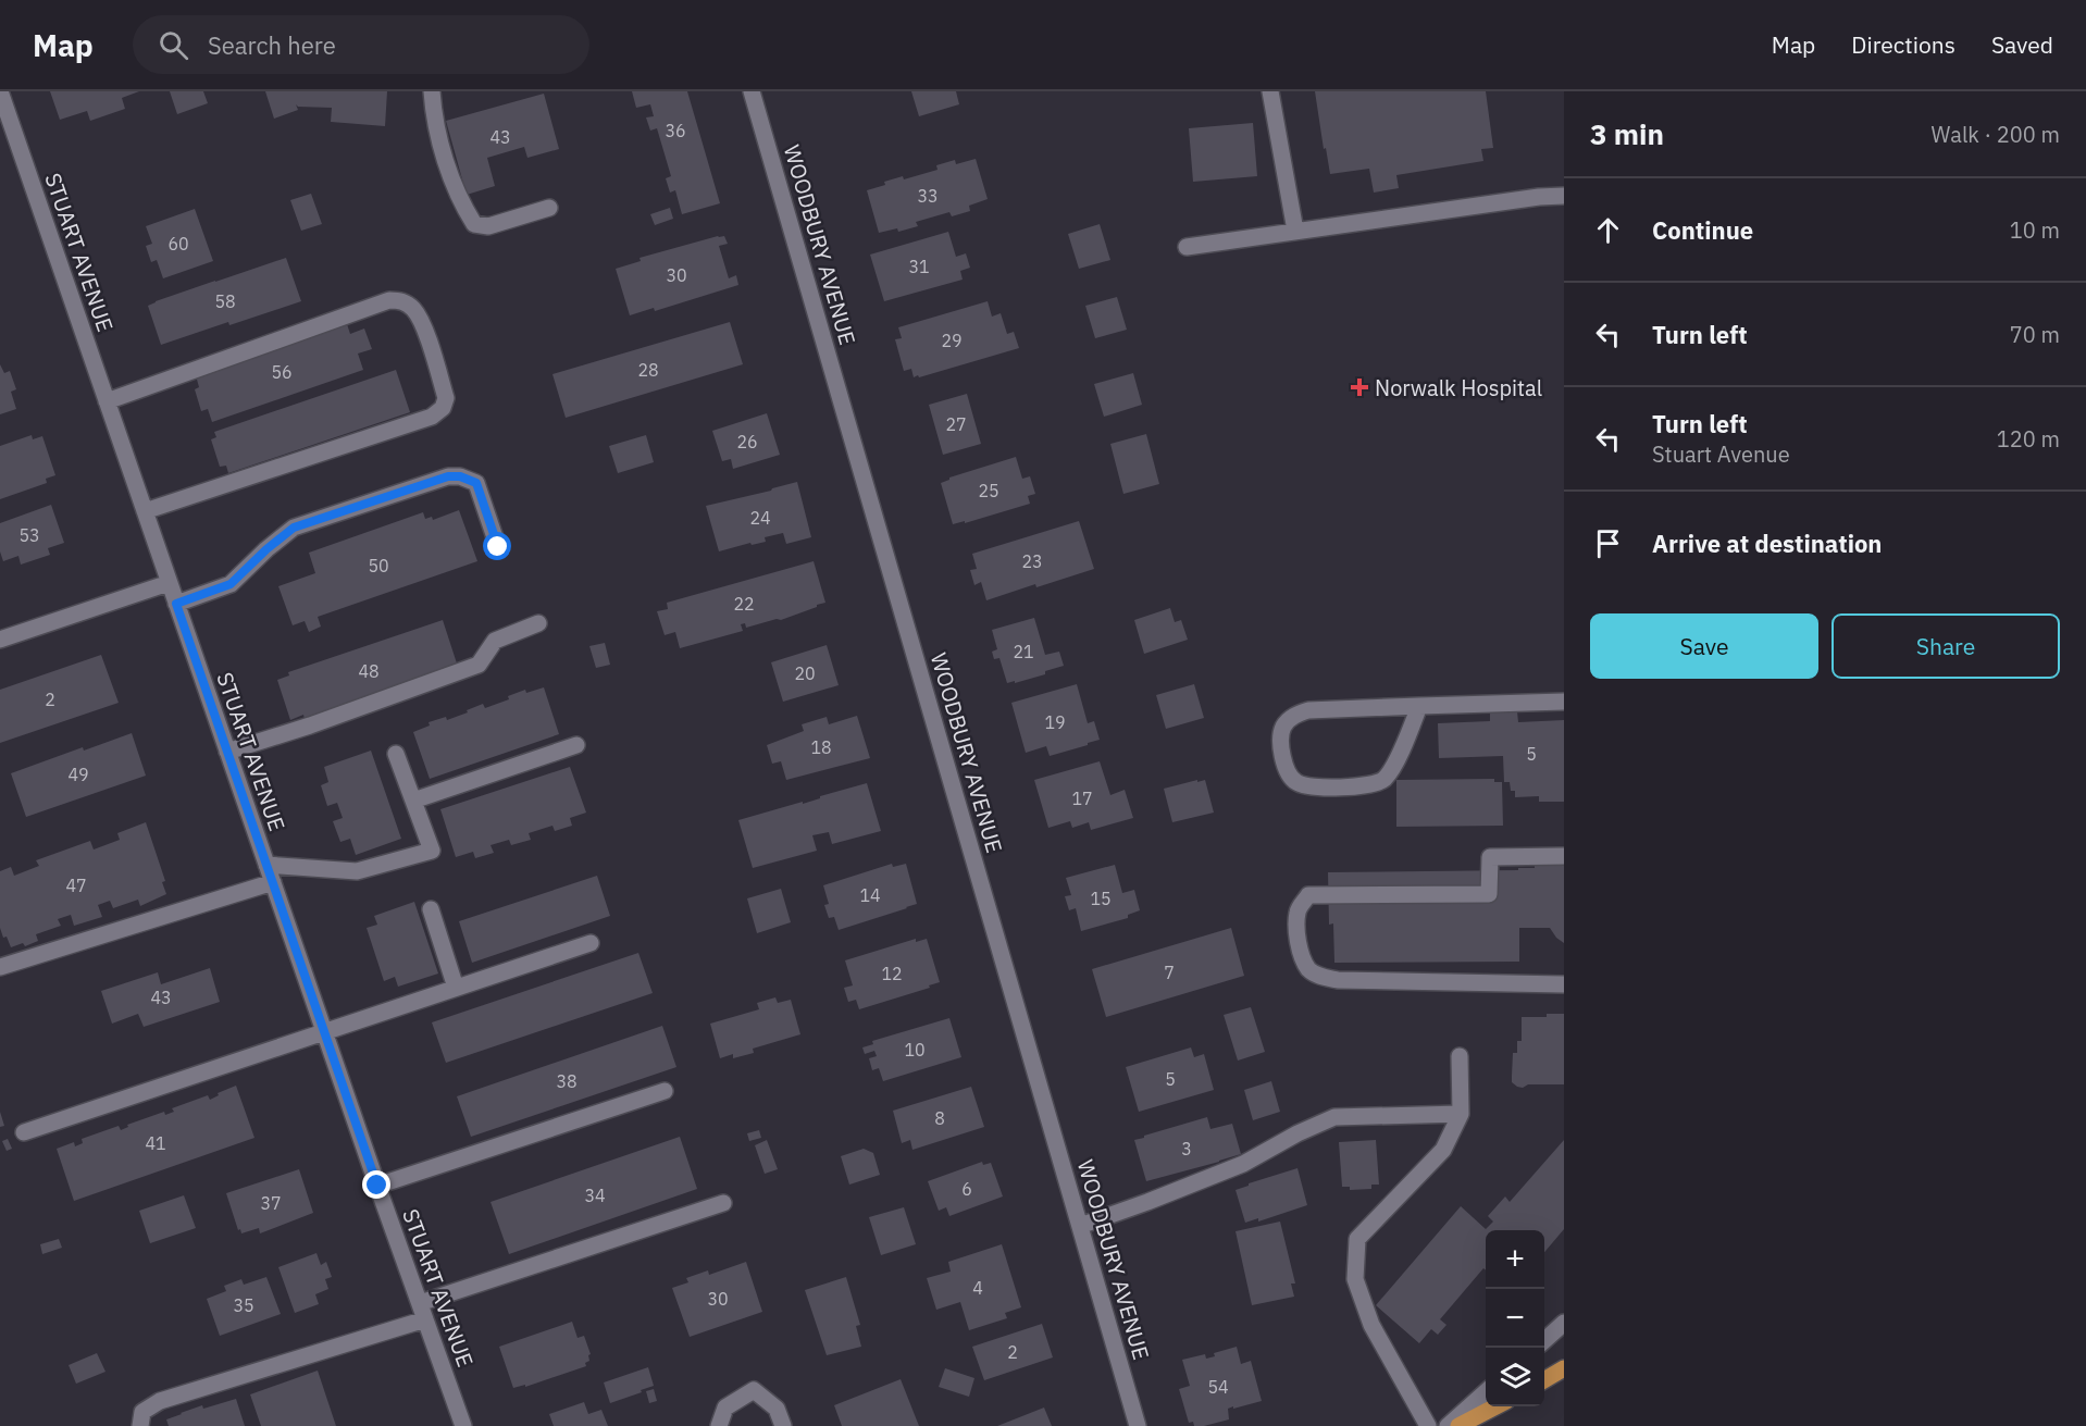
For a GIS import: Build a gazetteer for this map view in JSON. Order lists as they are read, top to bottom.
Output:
{
  "streets": {
    "street": ["WOODBURY AVENUE", "STUART AVENUE"]
  },
  "places": {
    "health": ["Norwalk Hospital"]
  },
  "house_numbers": [
    "36",
    "43",
    "33",
    "60",
    "31",
    "30",
    "58",
    "29",
    "28",
    "56",
    "27",
    "26",
    "25",
    "24",
    "53",
    "23",
    "50",
    "22",
    "21",
    "48",
    "20",
    "2",
    "19",
    "18",
    "5",
    "49",
    "17",
    "47",
    "14",
    "15",
    "7",
    "12",
    "43",
    "10",
    "5",
    "38",
    "8",
    "41",
    "3",
    "6",
    "34",
    "37",
    "4",
    "30",
    "35",
    "2",
    "54"
  ],
  "page": {
    "header": "Map",
    "search": "Search here",
    "nav": ["Map", "Directions", "Saved"],
    "heading": ["3 min", "Walk · 200 m"],
    "list": [
      ["Continue", "10 m"],
      ["Turn left", "70 m"],
      ["Turn left", "Stuart Avenue", "120 m"],
      "Arrive at destination"
    ],
    "buttons": ["Save", "Share"],
    "map_buttons": ["+", "−"]
  }
}
